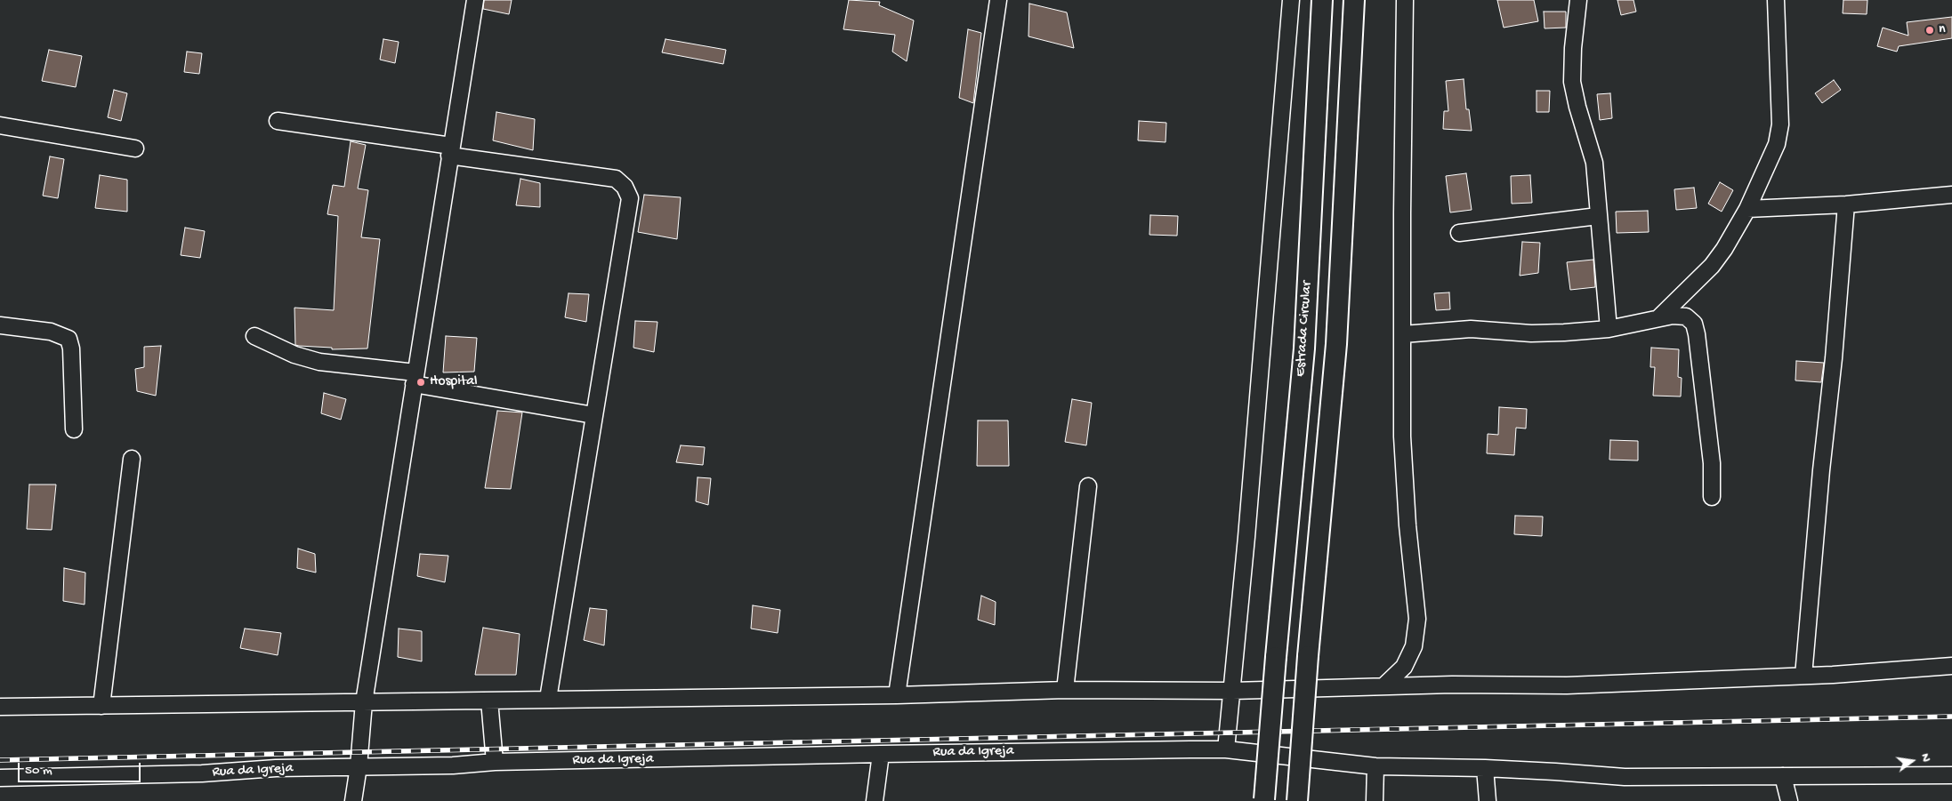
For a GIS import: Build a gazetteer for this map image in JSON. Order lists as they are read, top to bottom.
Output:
{
  "streets": {
    "main road": ["Estrada Circular"],
    "street": ["Rua da Igreja"]
  },
  "places": ["n", "Hospital"],
  "scale_bar": "50 m",
  "north": "right"
}
